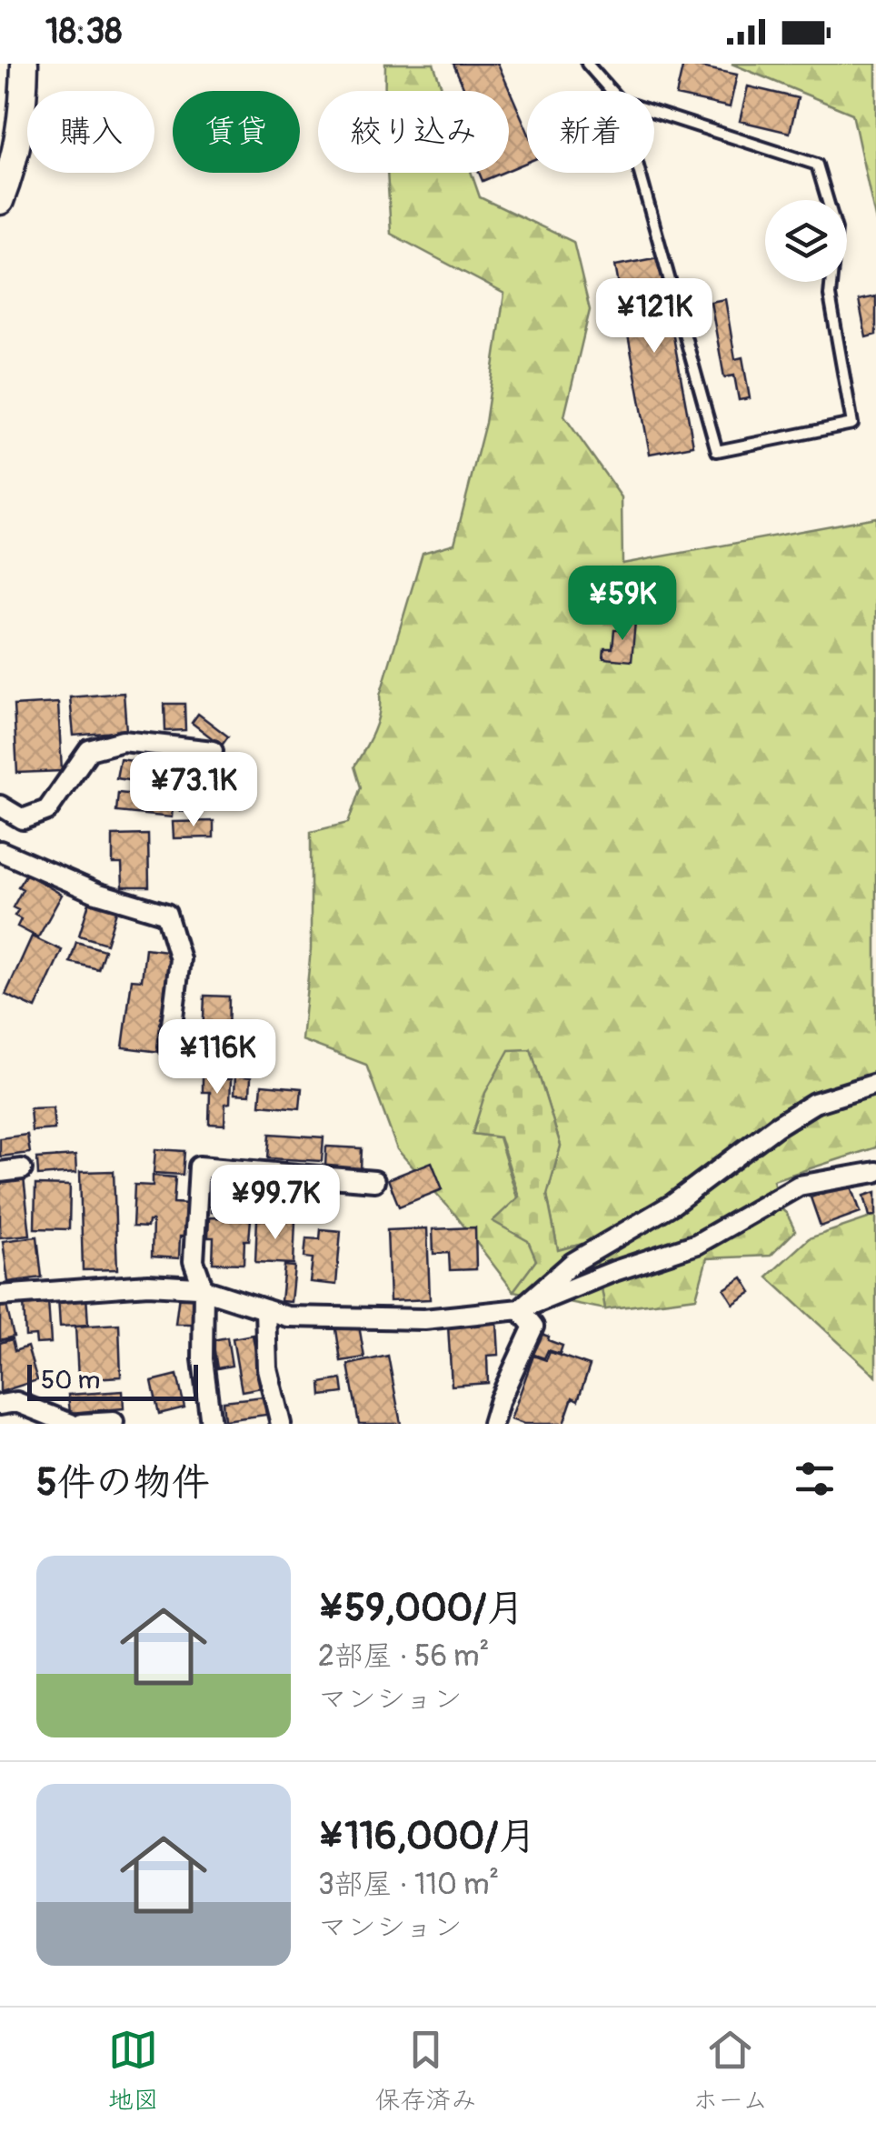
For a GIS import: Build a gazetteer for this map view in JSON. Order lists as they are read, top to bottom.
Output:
{
  "scale_bar": "50 m",
  "page": {
    "status": "18:38",
    "chip": [
      "購入",
      "賃貸",
      "絞り込み",
      "新着"
    ],
    "price": [
      "¥121K",
      "¥59K",
      "¥73.1K",
      "¥116K",
      "¥99.7K"
    ],
    "scale": "50 m",
    "heading": "5件の物件",
    "list": [
      {
        "name": "¥59,000/月",
        "note": "2部屋 · 56 m² · マンション"
      },
      {
        "name": "¥116,000/月",
        "note": "3部屋 · 110 m² · マンション"
      }
    ],
    "tabs": ["地図", "保存済み", "ホーム"]
  }
}
